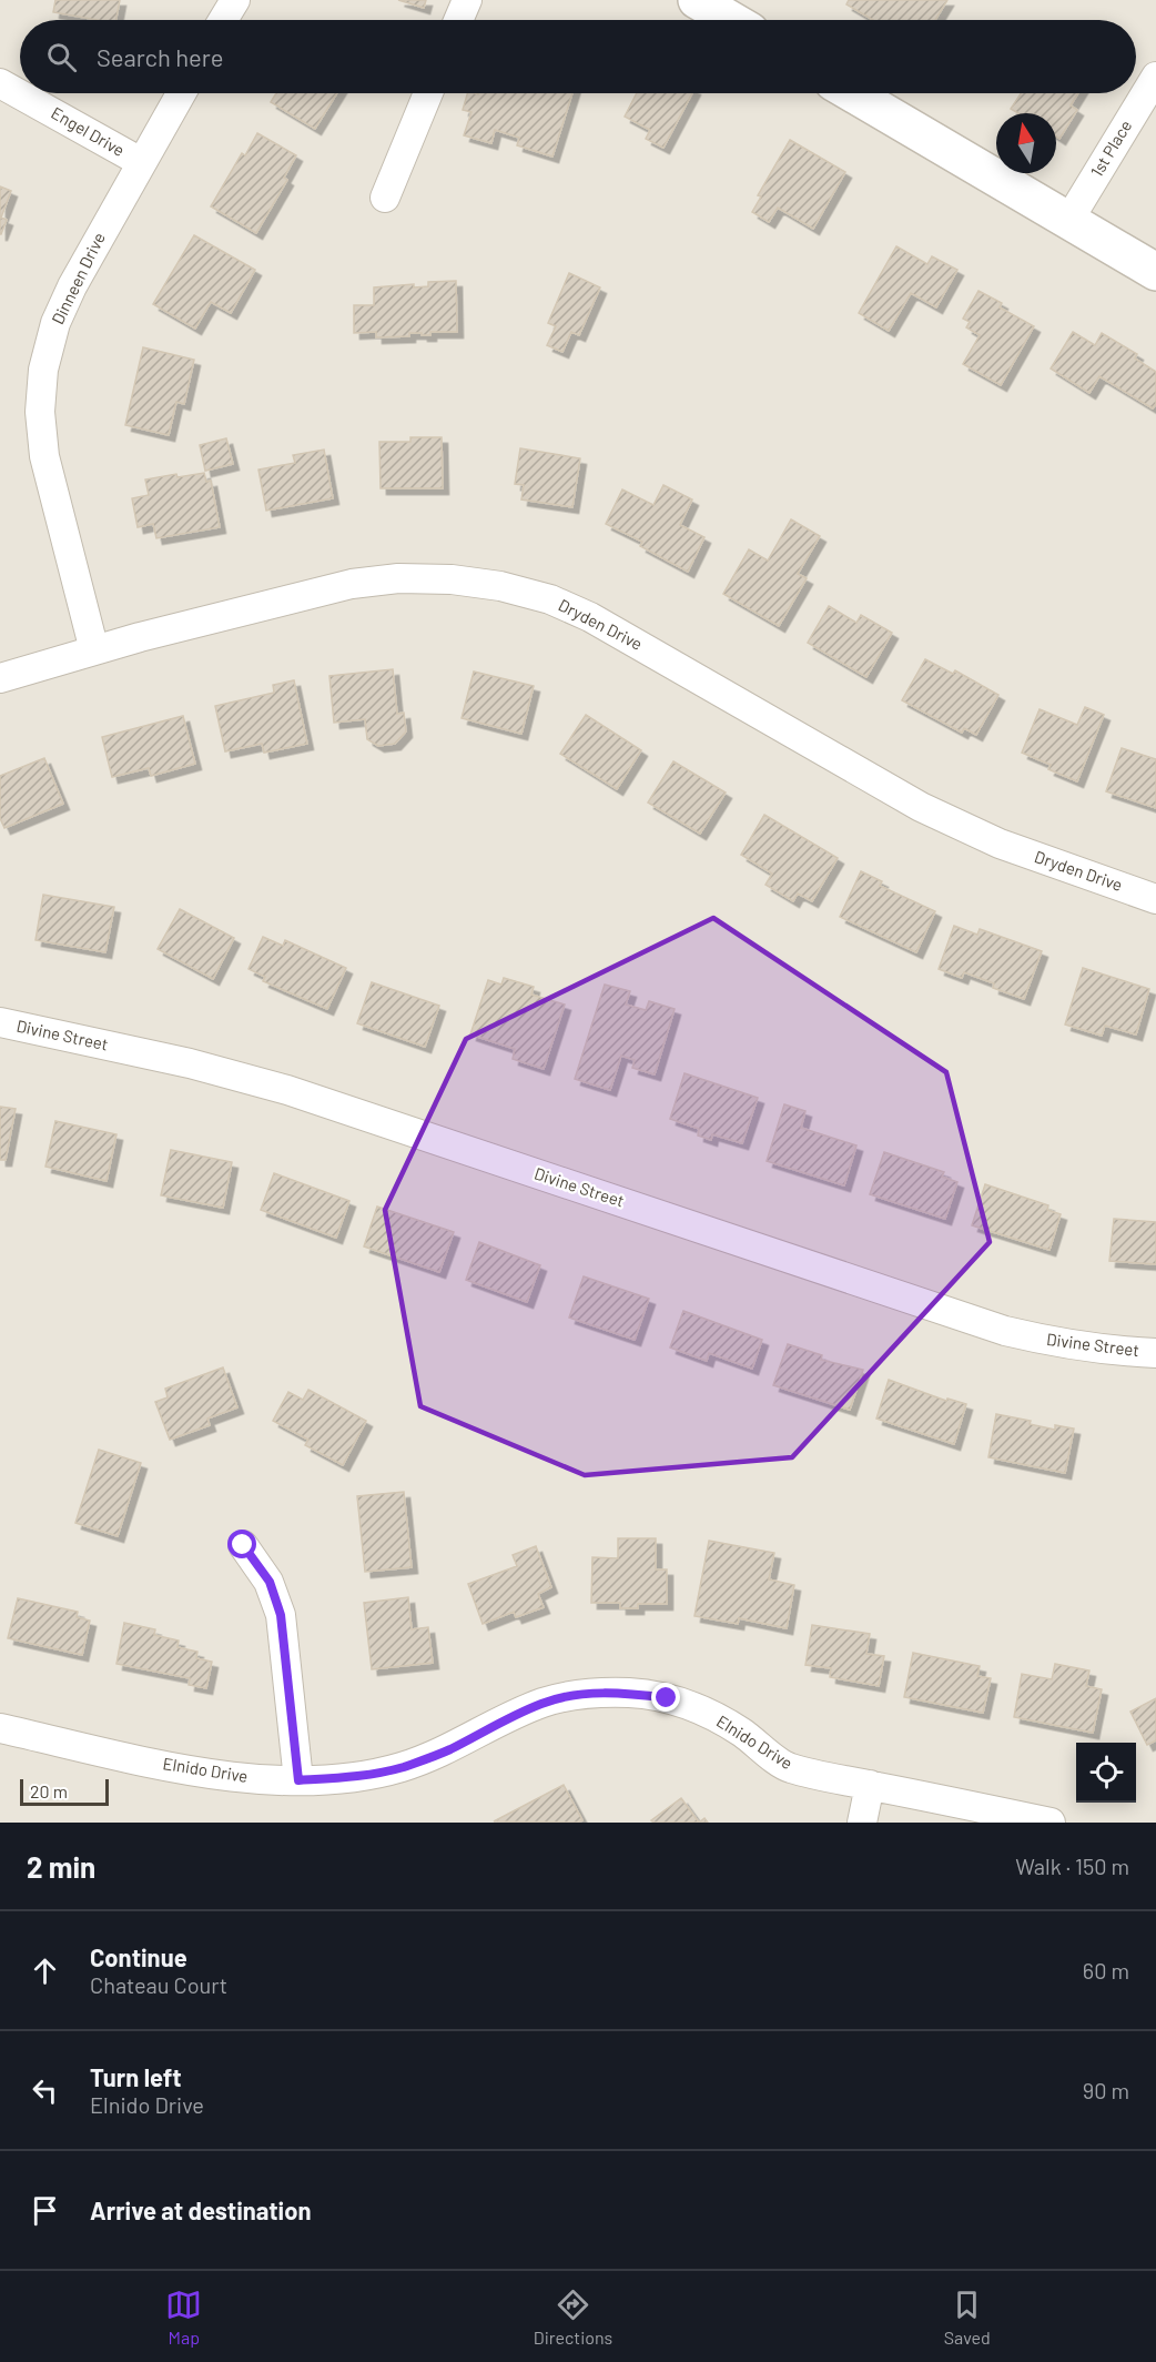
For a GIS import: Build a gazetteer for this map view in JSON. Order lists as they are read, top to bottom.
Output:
{
  "streets": {
    "street": [
      "Engel Drive",
      "1st Place",
      "Dinneen Drive",
      "Dryden Drive",
      "Divine Street",
      "Elnido Drive"
    ]
  },
  "crossings": [
    ["Engel Drive", "Dinneen Drive"],
    ["Dinneen Drive", "Dryden Drive"]
  ],
  "scale_bar": "20 m",
  "north": "top",
  "page": {
    "search": "Search here",
    "scale": "20 m",
    "heading": ["2 min", "Walk · 150 m"],
    "list": [
      ["Continue", "Chateau Court", "60 m"],
      ["Turn left", "Elnido Drive", "90 m"],
      "Arrive at destination"
    ],
    "nav": ["Map", "Directions", "Saved"]
  }
}
